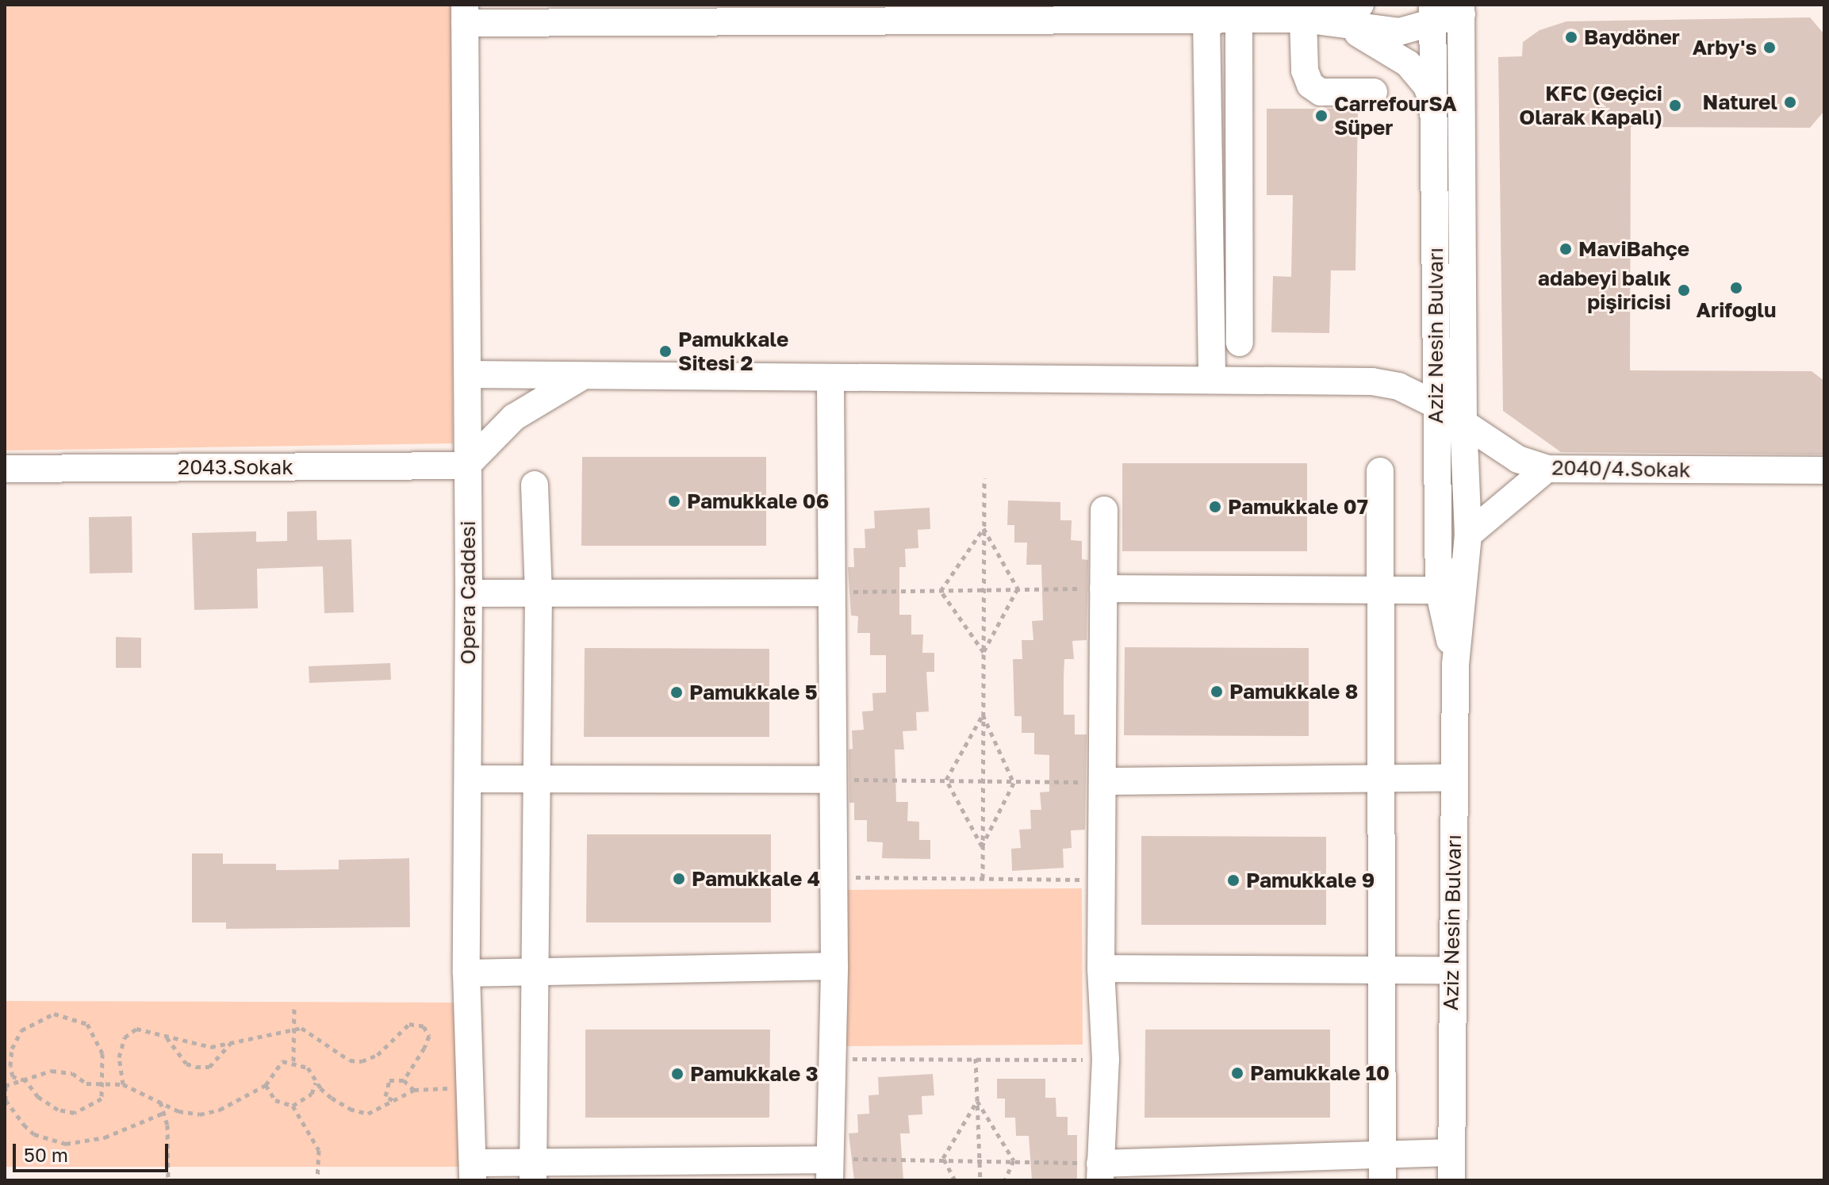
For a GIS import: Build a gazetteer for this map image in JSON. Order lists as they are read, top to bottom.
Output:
{
  "streets": {
    "street": [
      "Aziz Nesin Bulvarı",
      "2043.Sokak",
      "2040/4.Sokak",
      "Opera Caddesi"
    ]
  },
  "crossings": [
    ["Aziz Nesin Bulvarı", "2040/4.Sokak"],
    ["2043.Sokak", "Opera Caddesi"],
    ["2040/4.Sokak", "Opera Caddesi"]
  ],
  "places": [
    "Baydöner",
    "Arby's",
    "Naturel",
    "KFC (Geçici Olarak Kapalı)",
    "CarrefourSA Süper",
    "MaviBahçe",
    "Arifoğlu",
    "adabeyi balık pişiricisi",
    "Pamukkale Sitesi 2",
    "Pamukkale 06",
    "Pamukkale 07",
    "Pamukkale 8",
    "Pamukkale 5",
    "Pamukkale 4",
    "Pamukkale 9",
    "Pamukkale 10",
    "Pamukkale 3"
  ],
  "scale_bar": "50 m"
}
